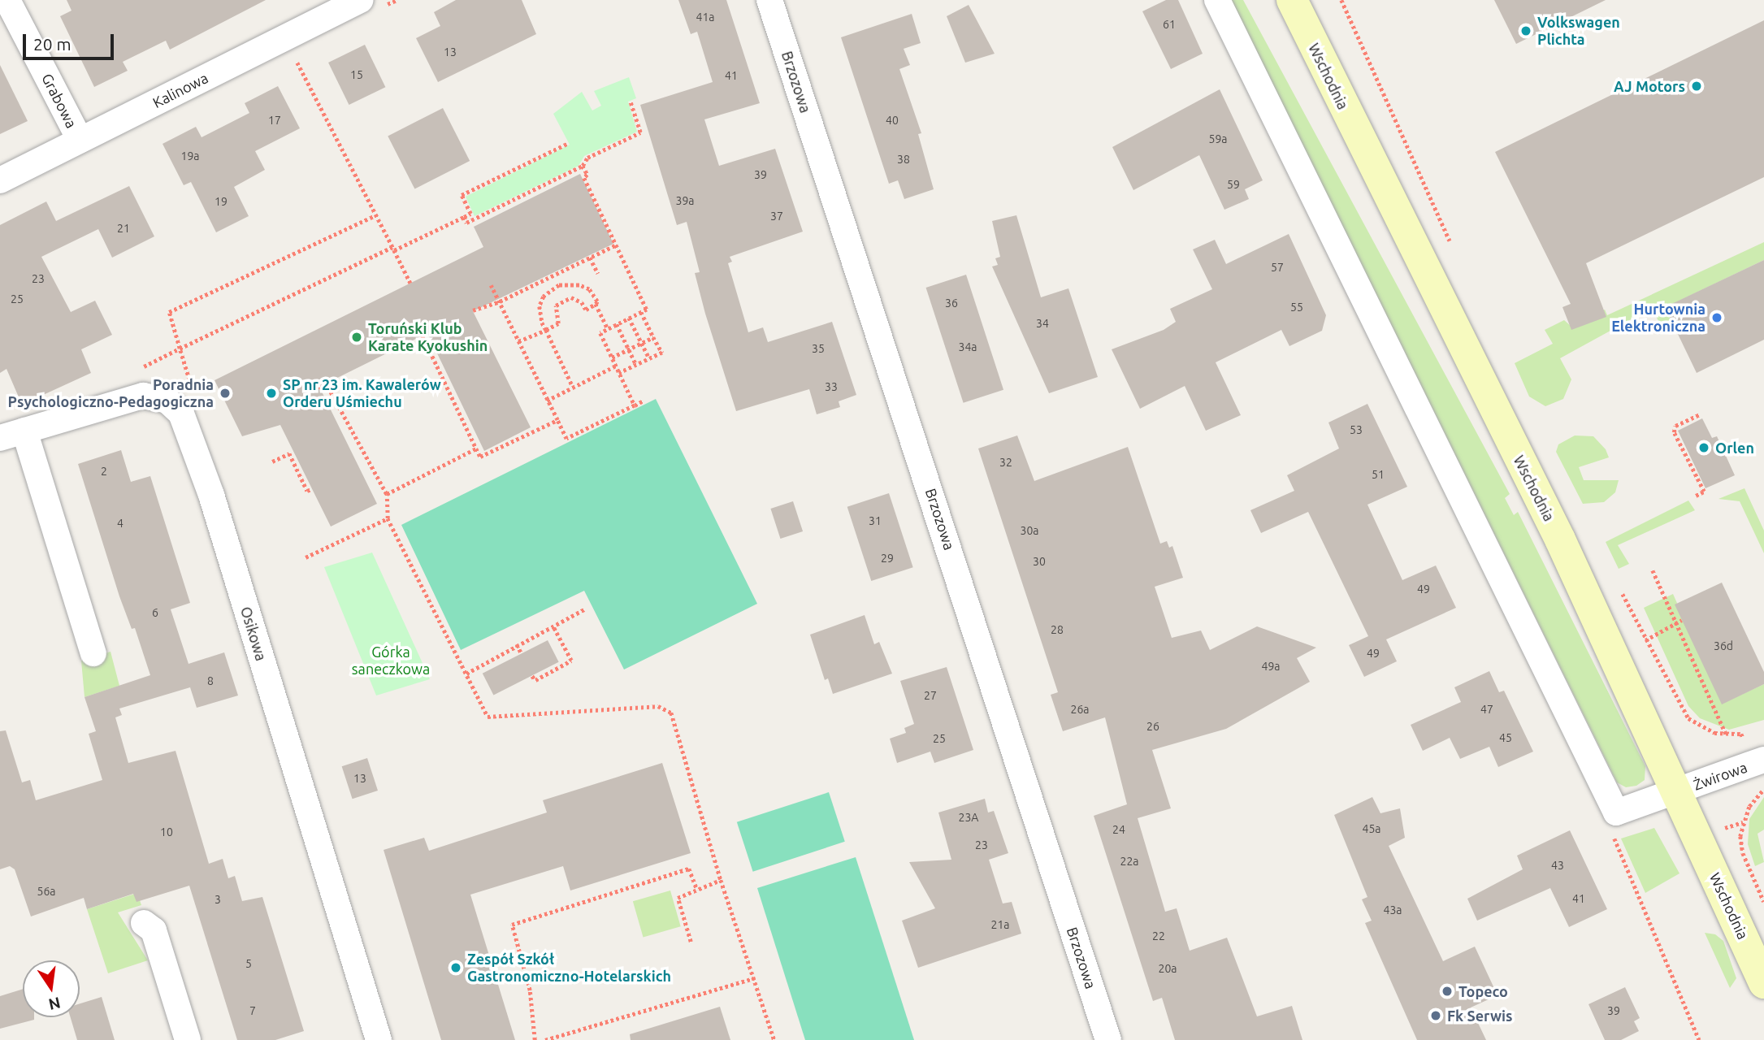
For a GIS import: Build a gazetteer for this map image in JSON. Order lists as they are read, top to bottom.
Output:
{
  "streets": {
    "street": [
      "Wschodnia",
      "Brzozowa",
      "Kalinowa",
      "Grabowa",
      "Osikowa",
      "Żwirowa"
    ]
  },
  "crossings": [
    ["Wschodnia", "Żwirowa"],
    ["Kalinowa", "Grabowa"]
  ],
  "parks": ["Górka saneczkowa"],
  "places": [
    "Volkswagen Plichta",
    "AJ Motors",
    "Hurtownia Elektroniczna",
    "Toruński Klub Karate Kyokushin",
    "Poradnia Psychologiczno-Pedagogiczna",
    "SP nr 23 im. Kawalerów Orderu Uśmiechu",
    "Orlen",
    "Zespół Szkół Gastronomiczno-Hotelarskich",
    "Topeco",
    "Fk Serwis"
  ],
  "house_numbers": [
    "41a",
    "61",
    "13",
    "15",
    "41",
    "17",
    "40",
    "59a",
    "19a",
    "38",
    "39",
    "59",
    "39a",
    "19",
    "37",
    "21",
    "57",
    "23",
    "25",
    "36",
    "55",
    "34",
    "34a",
    "35",
    "33",
    "53",
    "32",
    "2",
    "51",
    "31",
    "4",
    "30a",
    "29",
    "30",
    "49",
    "6",
    "28",
    "36d",
    "49",
    "49a",
    "8",
    "27",
    "26a",
    "47",
    "26",
    "45",
    "25",
    "13",
    "23A",
    "45a",
    "24",
    "10",
    "23",
    "22a",
    "43",
    "56a",
    "41",
    "3",
    "43a",
    "21a",
    "22",
    "5",
    "20a",
    "7",
    "39"
  ],
  "scale_bar": "20 m",
  "north": "bottom"
}
